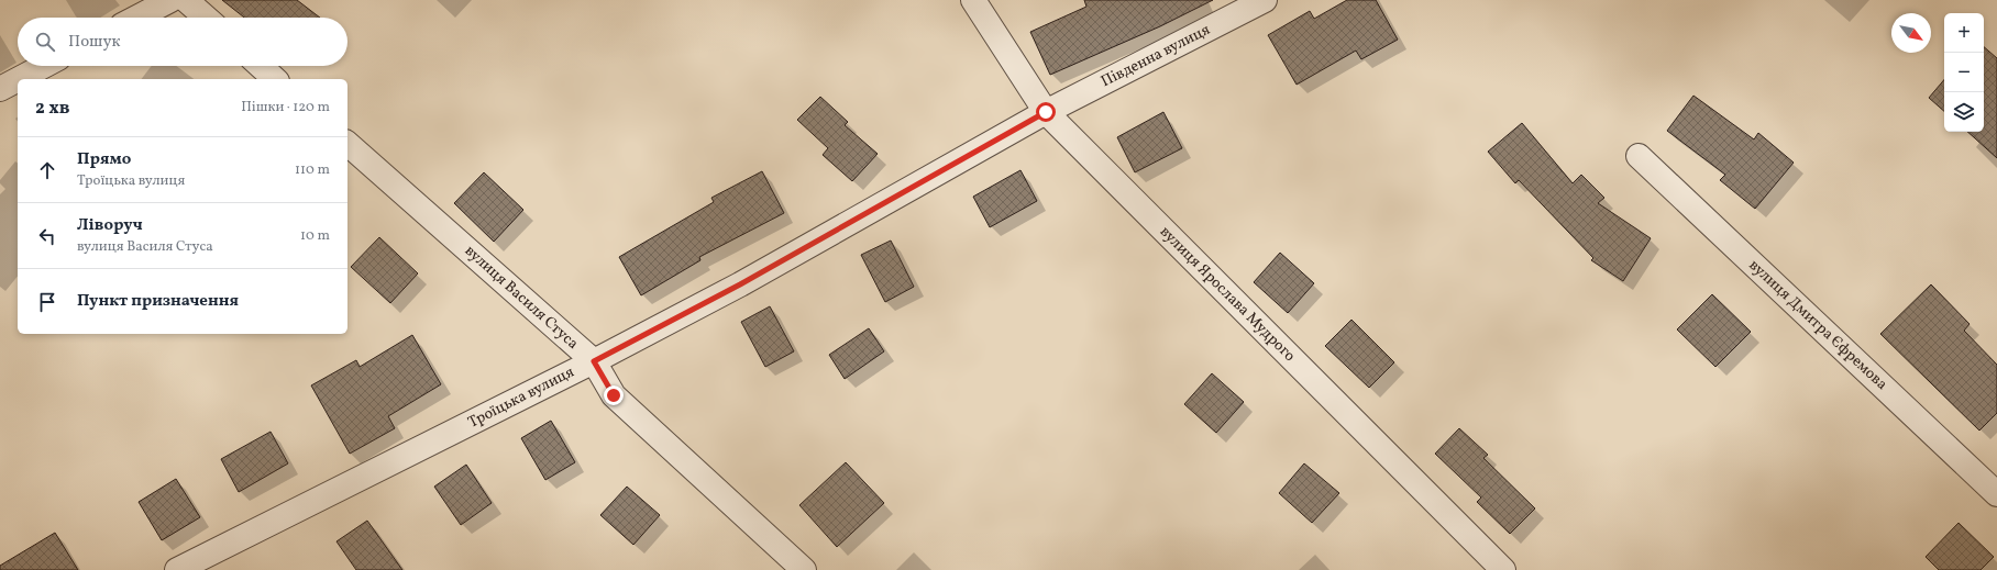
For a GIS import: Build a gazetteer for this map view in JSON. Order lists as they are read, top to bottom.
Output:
{
  "streets": {
    "street": [
      "Південна вулиця",
      "вулиця Ярослава Мудрого",
      "вулиця Василя Стуса",
      "вулиця Дмитра Єфремова",
      "Троїцька вулиця"
    ]
  },
  "crossings": [
    ["Південна вулиця", "вулиця Ярослава Мудрого"],
    ["Південна вулиця", "Троїцька вулиця"],
    ["вулиця Ярослава Мудрого", "Троїцька вулиця"],
    ["вулиця Василя Стуса", "Троїцька вулиця"]
  ],
  "north": "bottom right",
  "page": {
    "map_buttons": ["+", "−"],
    "search": "Пошук",
    "heading": ["2 хв", "Пішки · 120 m"],
    "list": [
      ["Прямо", "Троїцька вулиця", "110 m"],
      ["Ліворуч", "вулиця Василя Стуса", "10 m"],
      "Пункт призначення"
    ]
  }
}
